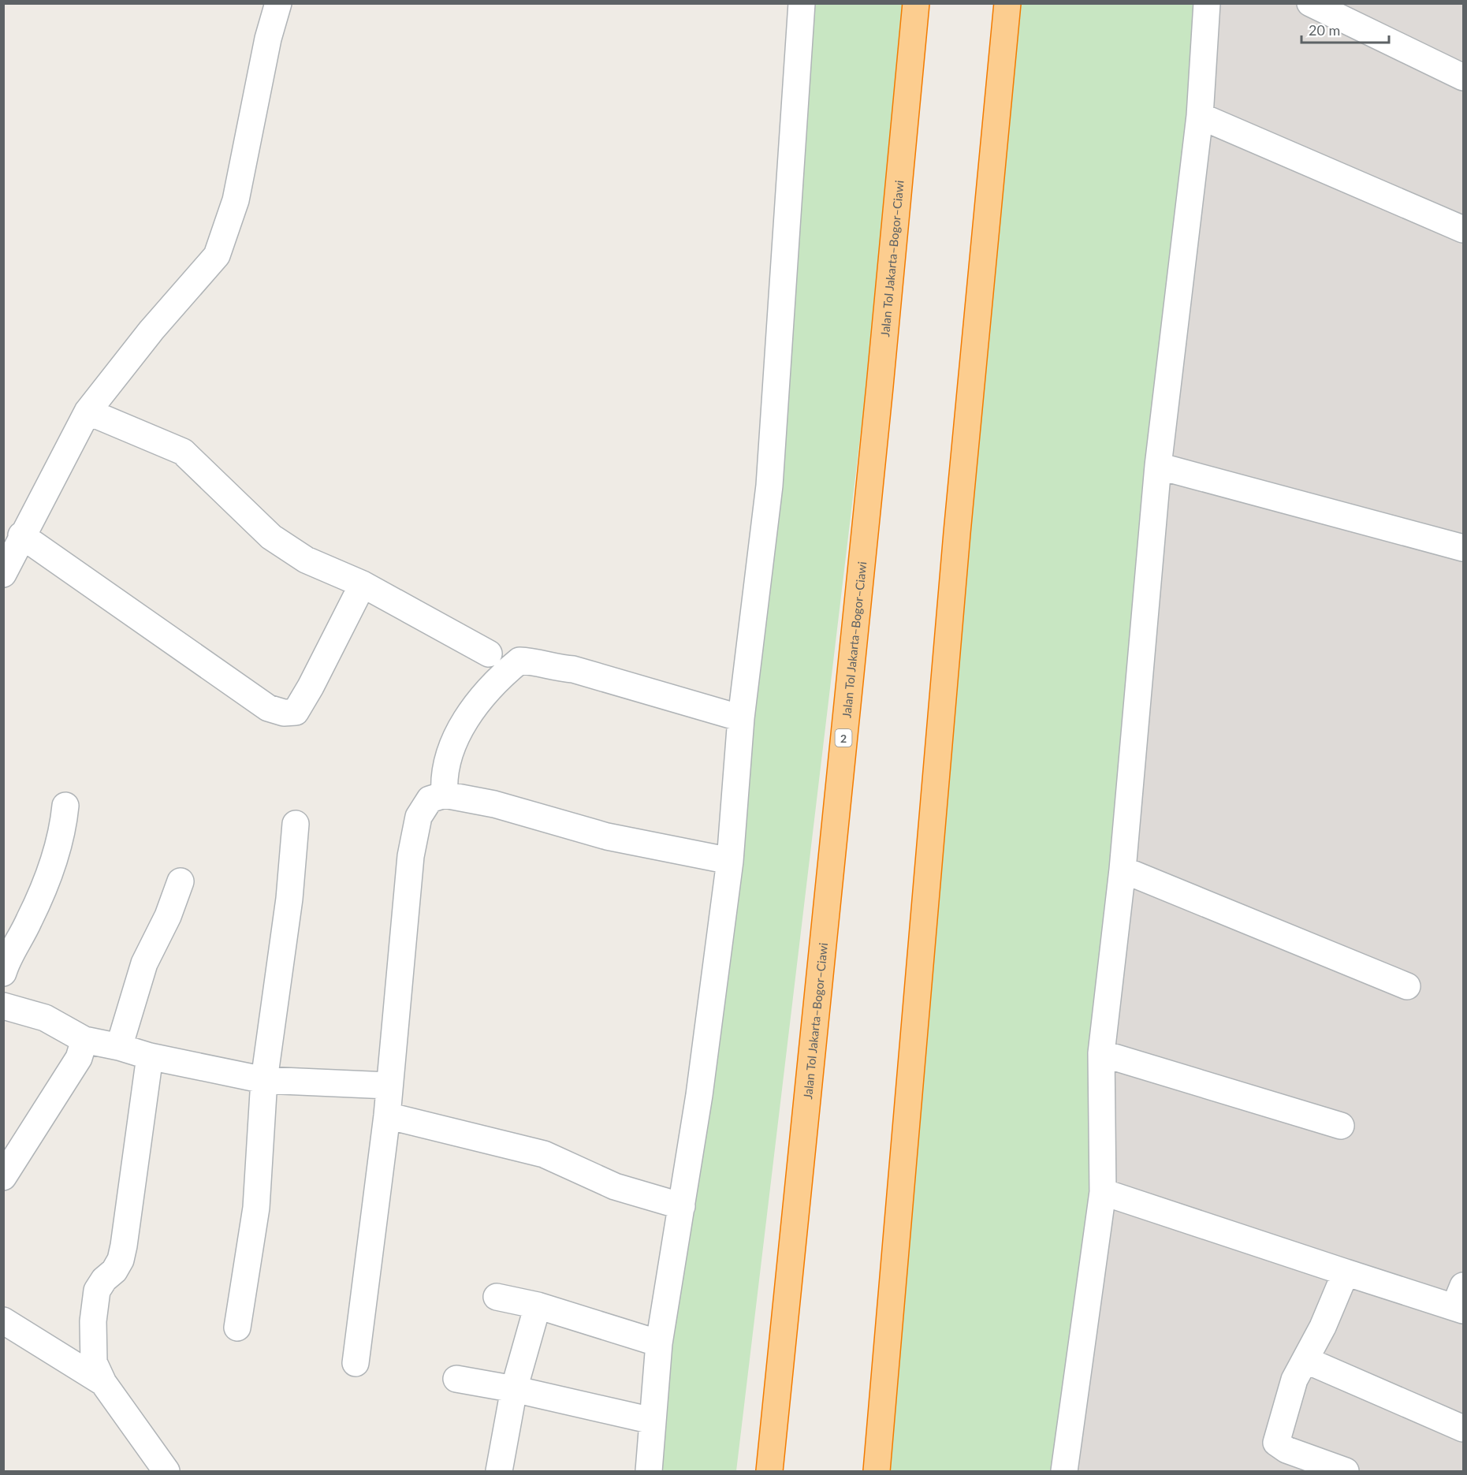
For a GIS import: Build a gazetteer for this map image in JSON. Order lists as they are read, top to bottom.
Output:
{
  "streets": {
    "highway": ["Jalan Tol Jakarta–Bogor–Ciawi", "2"]
  },
  "scale_bar": "20 m"
}
